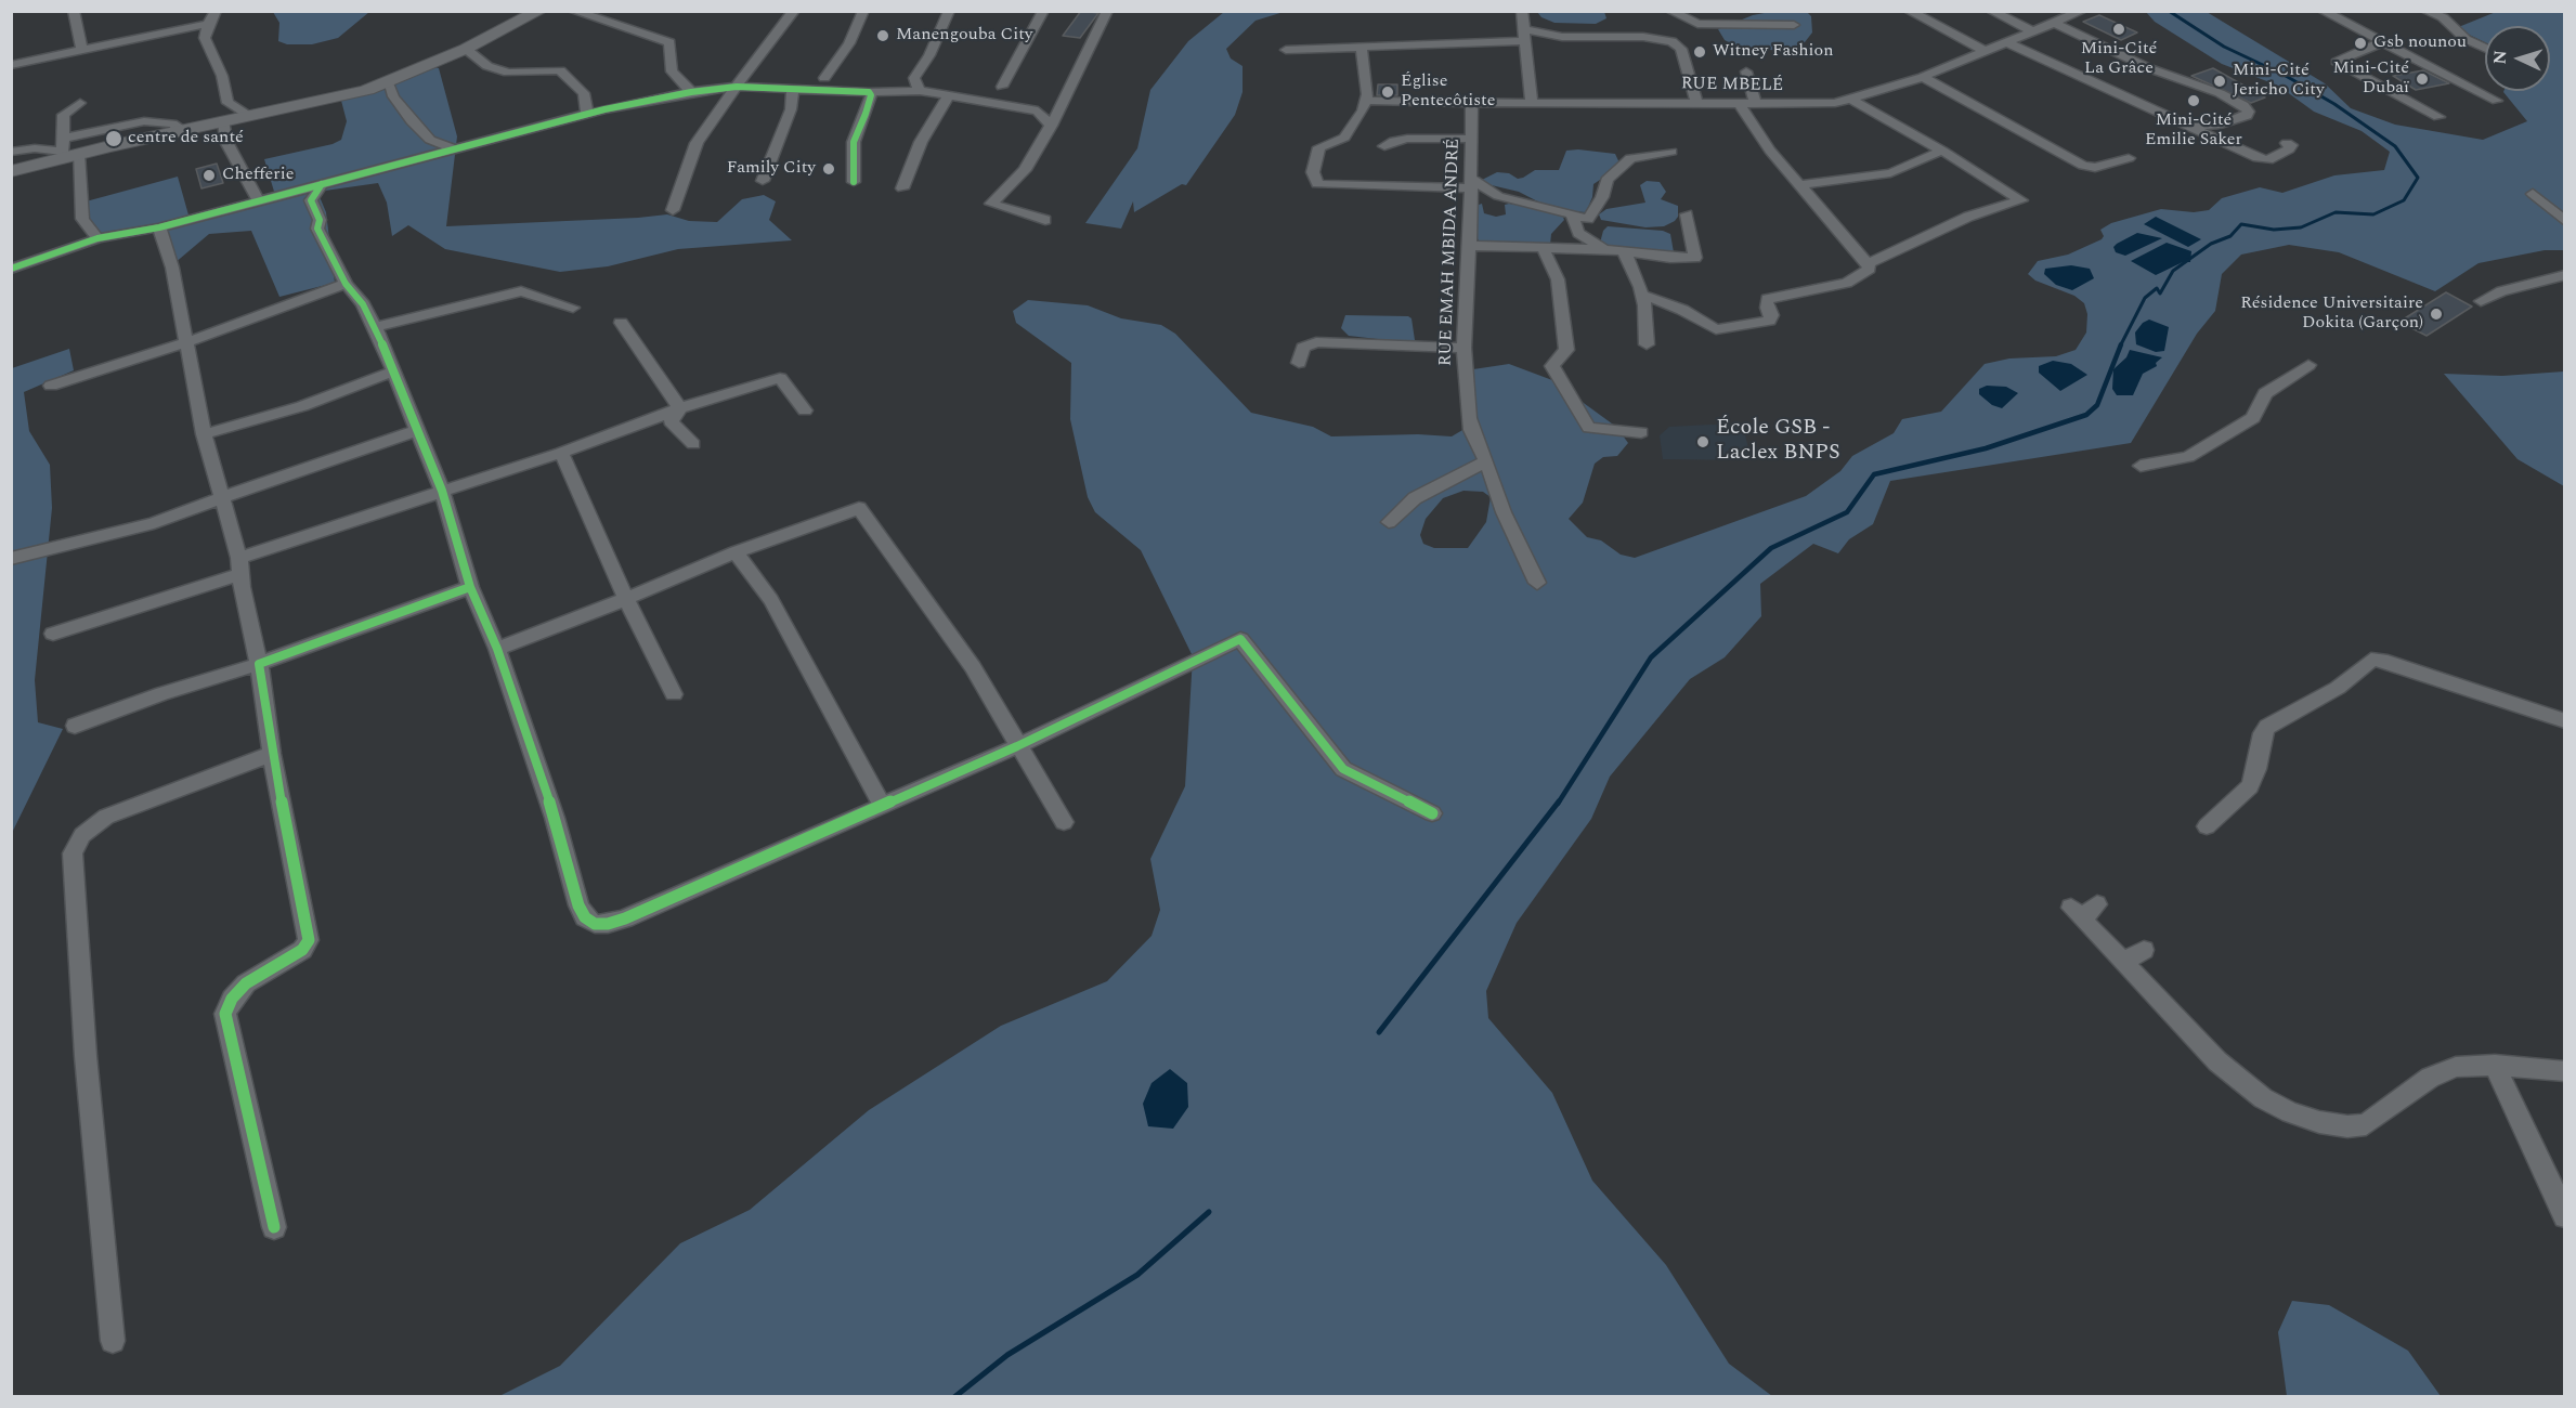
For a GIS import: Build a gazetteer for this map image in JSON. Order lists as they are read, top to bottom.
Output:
{
  "streets": {
    "street": ["RUE MBELÉ", "RUE EMAH MBIDA ANDRÉ"]
  },
  "crossings": [
    ["RUE MBELÉ", "RUE EMAH MBIDA ANDRÉ"]
  ],
  "places": [
    "Mini-Cité La Grâce",
    "Manengouba City",
    "Gsb nounou",
    "Witney Fashion",
    "Mini-Cité Dubaï",
    "Mini-Cité Jericho City",
    "Église Pentecôtiste",
    "Mini-Cité Emilie Saker",
    "centre de santé",
    "Family City",
    "Chefferie",
    "Résidence Universitaire Dokita (Garçon)",
    "École GSB - Laclex BNPS"
  ],
  "north": "left"
}
